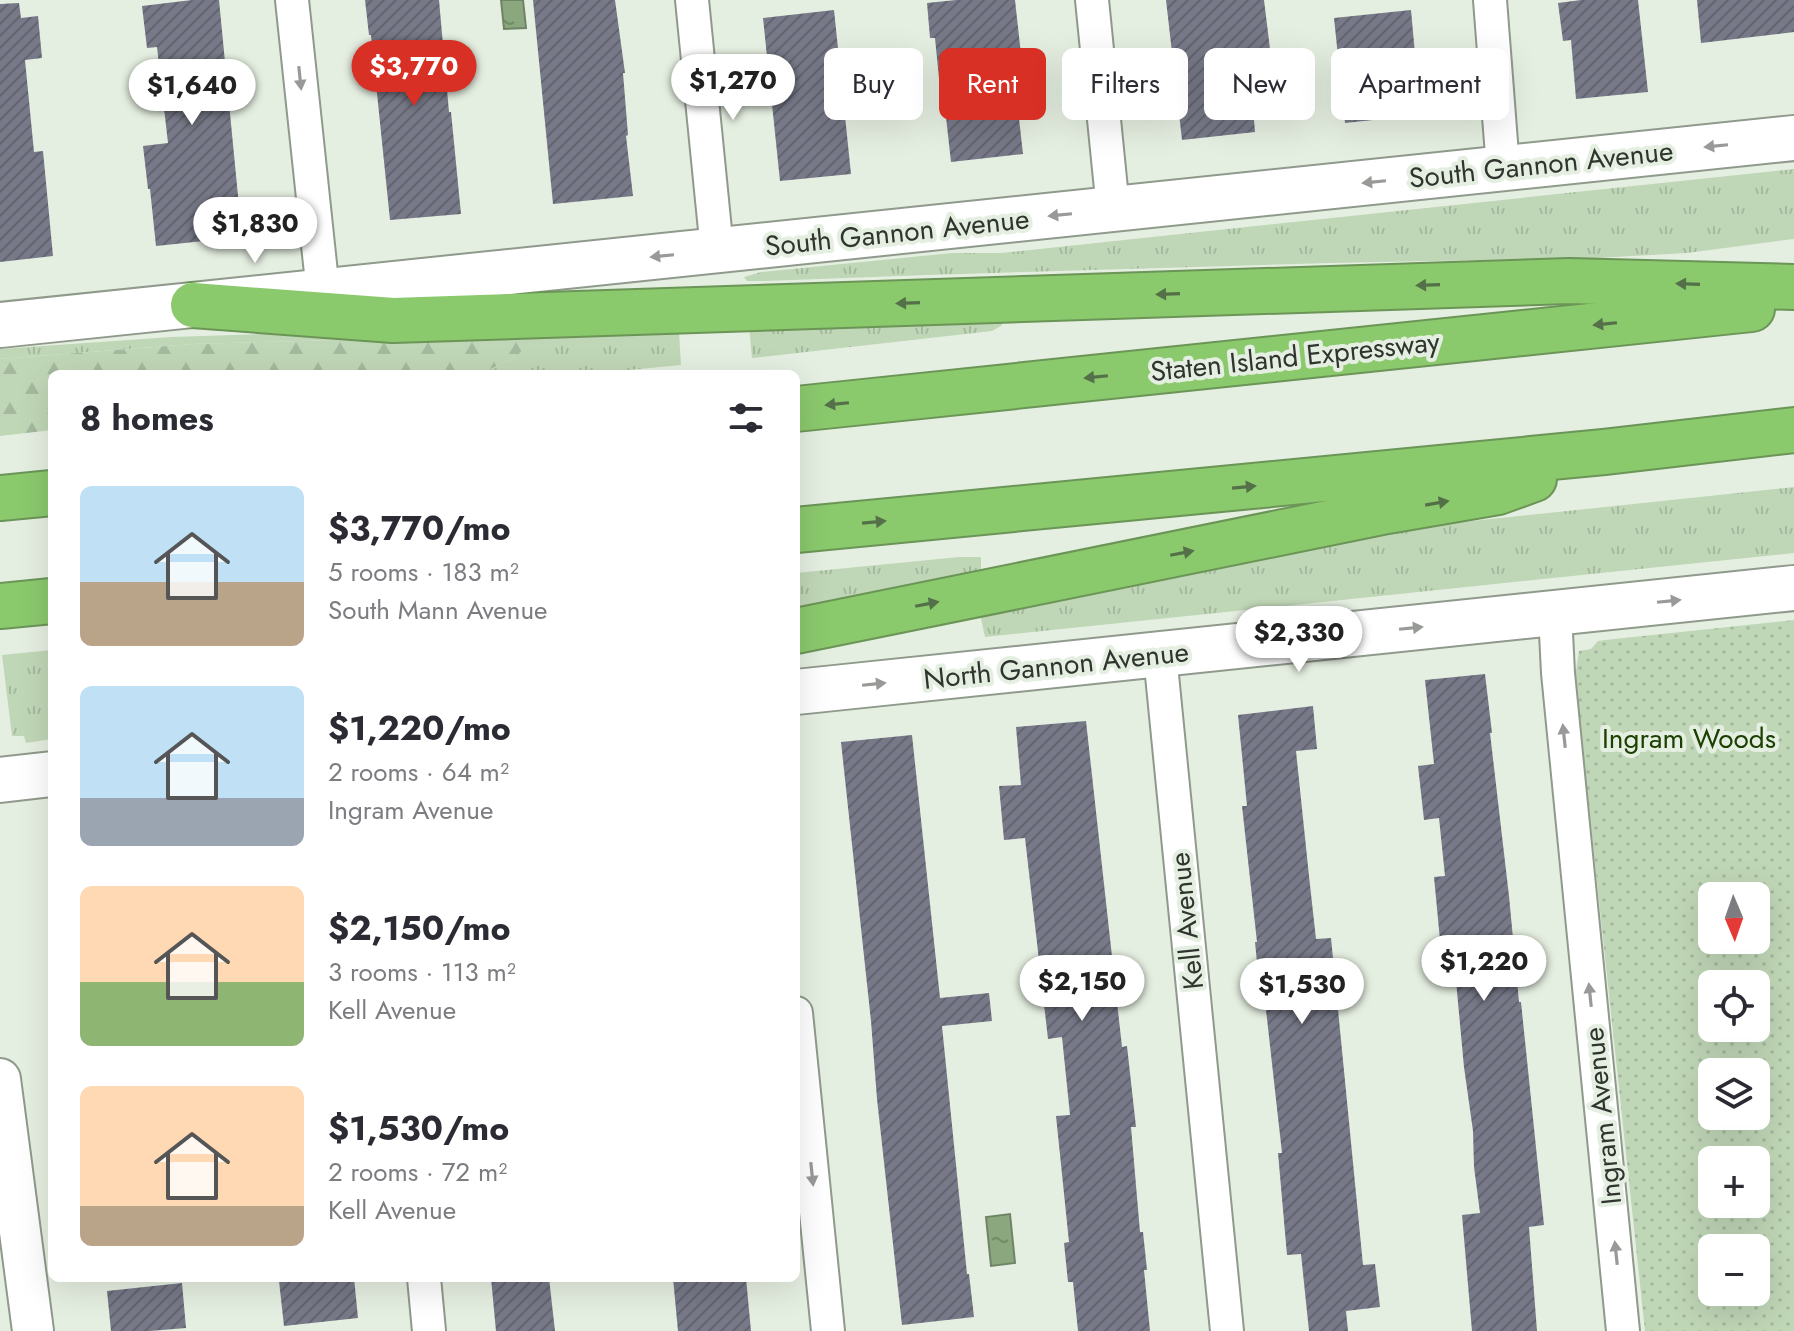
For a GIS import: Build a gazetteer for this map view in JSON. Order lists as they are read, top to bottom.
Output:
{
  "streets": {
    "highway": ["Staten Island Expressway"],
    "main road": ["South Gannon Avenue", "North Gannon Avenue"],
    "street": ["Kell Avenue", "Ingram Avenue"]
  },
  "crossings": [
    ["North Gannon Avenue", "Kell Avenue"],
    ["North Gannon Avenue", "Ingram Avenue"]
  ],
  "one_way": ["South Gannon Avenue", "North Gannon Avenue", "Ingram Avenue"],
  "parks": ["Ingram Woods"],
  "north": "bottom",
  "page": {
    "price": [
      "$3,770",
      "$1,270",
      "$1,640",
      "$1,830",
      "$2,330",
      "$1,220",
      "$2,150",
      "$1,530"
    ],
    "chip": [
      "Buy",
      "Rent",
      "Filters",
      "New",
      "Apartment"
    ],
    "heading": "8 homes",
    "list": [
      {
        "name": "$3,770/mo",
        "note": "5 rooms · 183 m² · South Mann Avenue"
      },
      {
        "name": "$1,220/mo",
        "note": "2 rooms · 64 m² · Ingram Avenue"
      },
      {
        "name": "$2,150/mo",
        "note": "3 rooms · 113 m² · Kell Avenue"
      },
      {
        "name": "$1,530/mo",
        "note": "2 rooms · 72 m² · Kell Avenue"
      }
    ],
    "map_buttons": ["+", "−"]
  }
}
